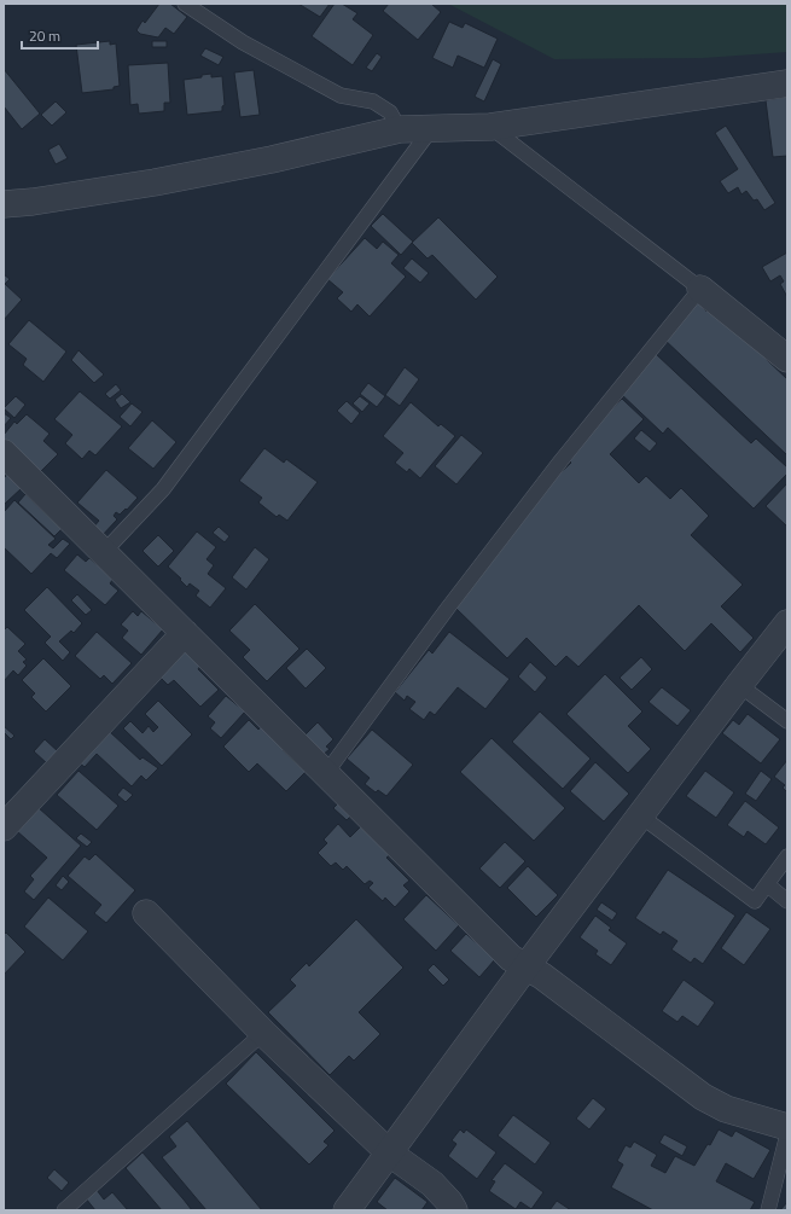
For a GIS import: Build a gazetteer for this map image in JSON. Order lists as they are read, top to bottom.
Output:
{
  "scale_bar": "20 m"
}
